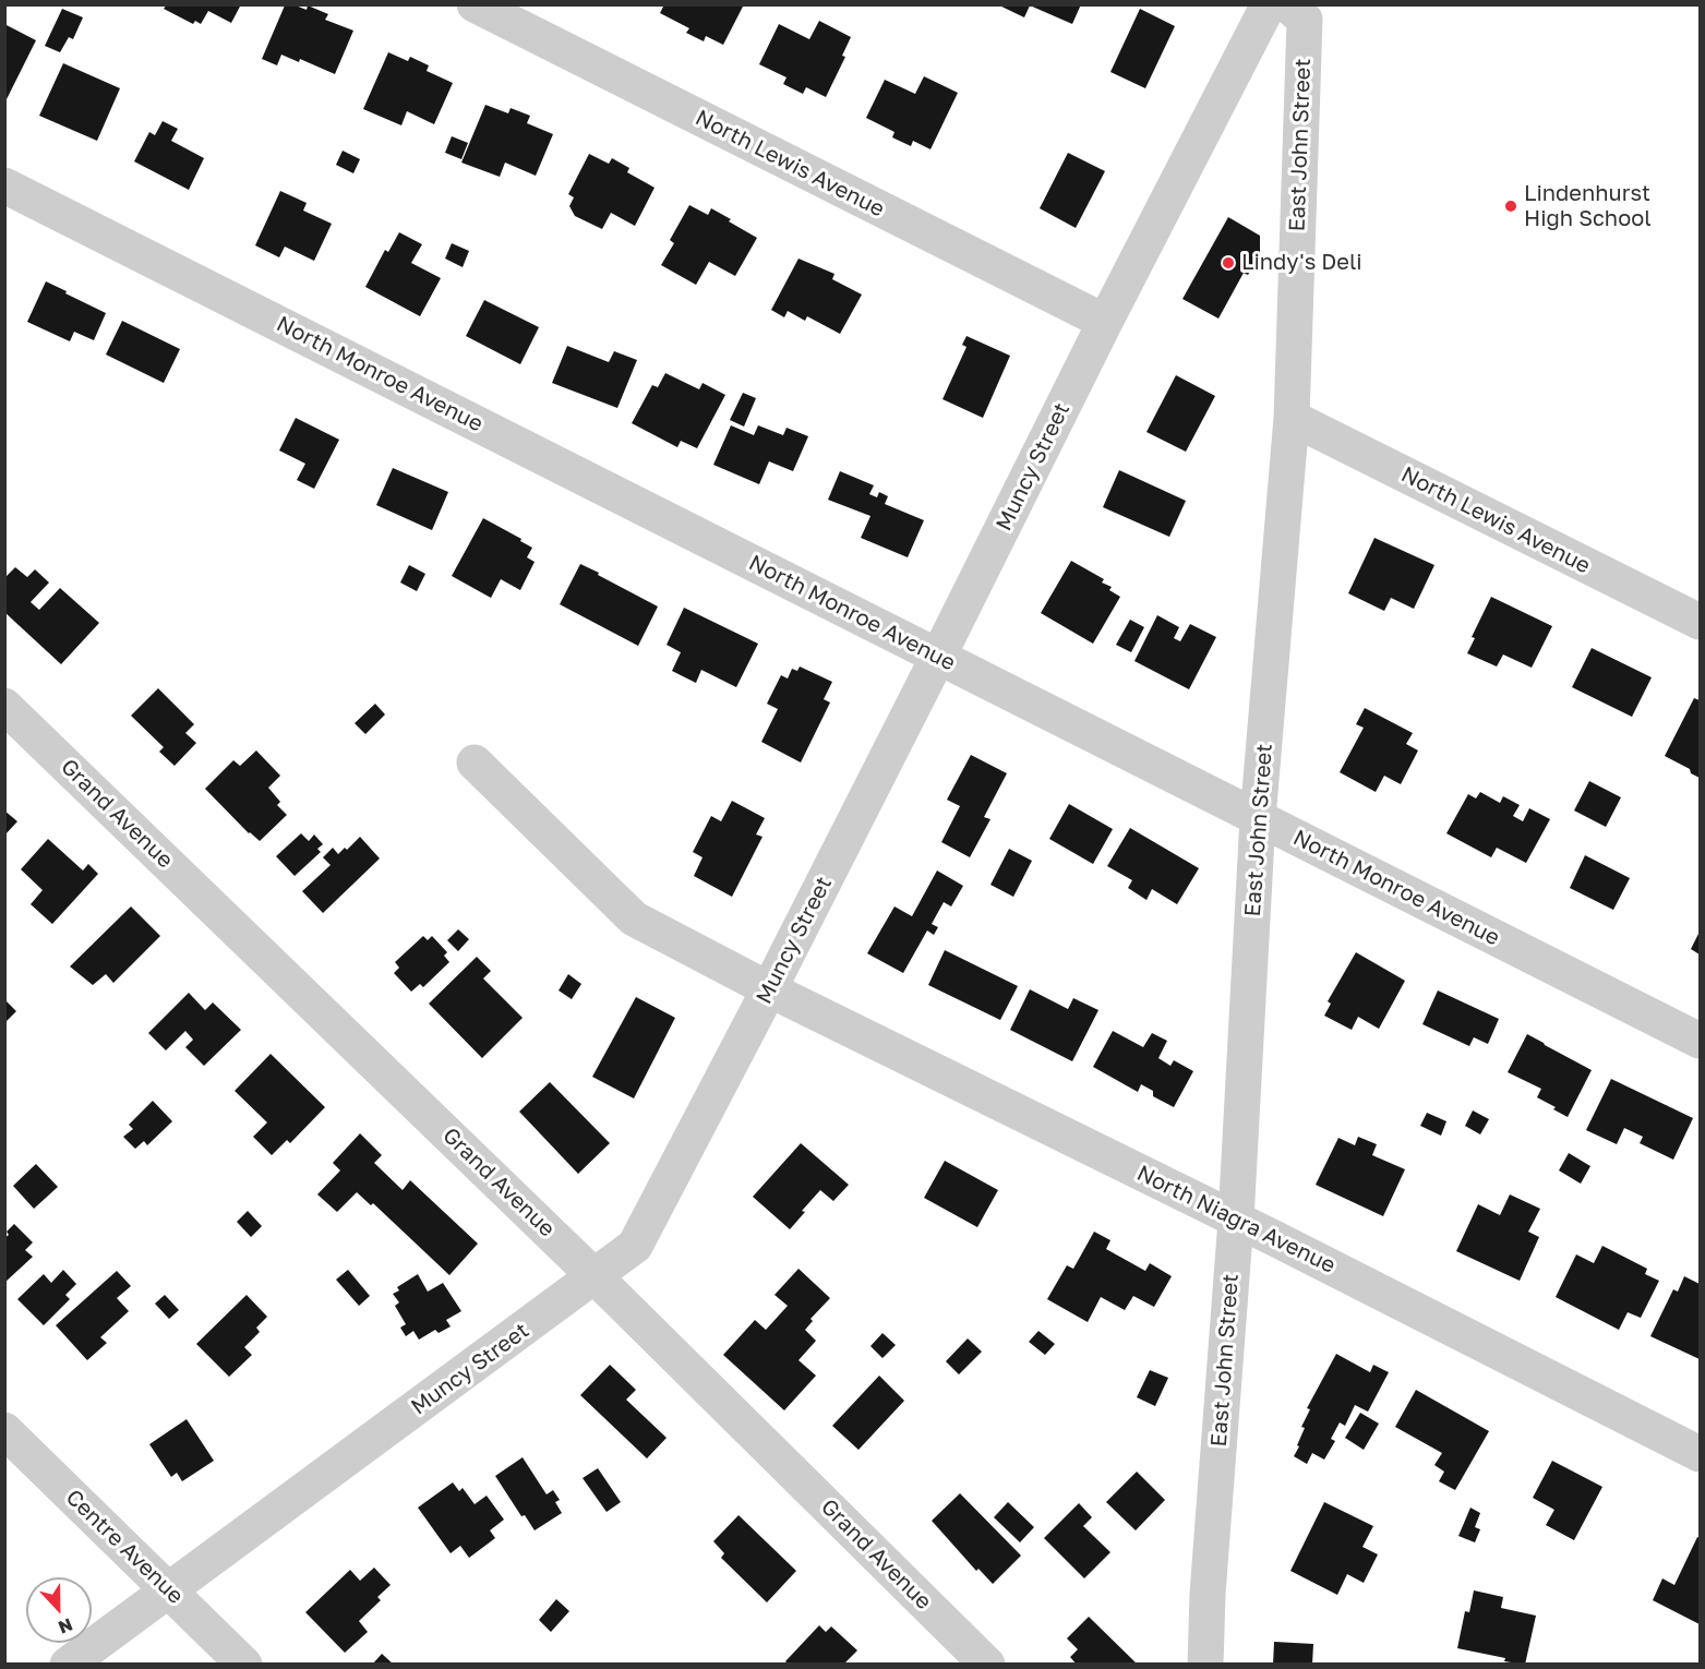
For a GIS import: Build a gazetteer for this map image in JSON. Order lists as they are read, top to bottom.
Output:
{
  "streets": {
    "street": [
      "East John Street",
      "North Lewis Avenue",
      "North Monroe Avenue",
      "Muncy Street",
      "Grand Avenue",
      "North Niagra Avenue",
      "Centre Avenue"
    ]
  },
  "crossings": [
    ["East John Street", "North Lewis Avenue"],
    ["East John Street", "North Monroe Avenue"],
    ["East John Street", "North Niagra Avenue"],
    ["North Lewis Avenue", "Muncy Street"],
    ["North Monroe Avenue", "Muncy Street"],
    ["Muncy Street", "Grand Avenue"],
    ["Muncy Street", "North Niagra Avenue"],
    ["Muncy Street", "Centre Avenue"]
  ],
  "places": ["Lindenhurst High School", "Lindy's Deli"],
  "north": "bottom"
}
